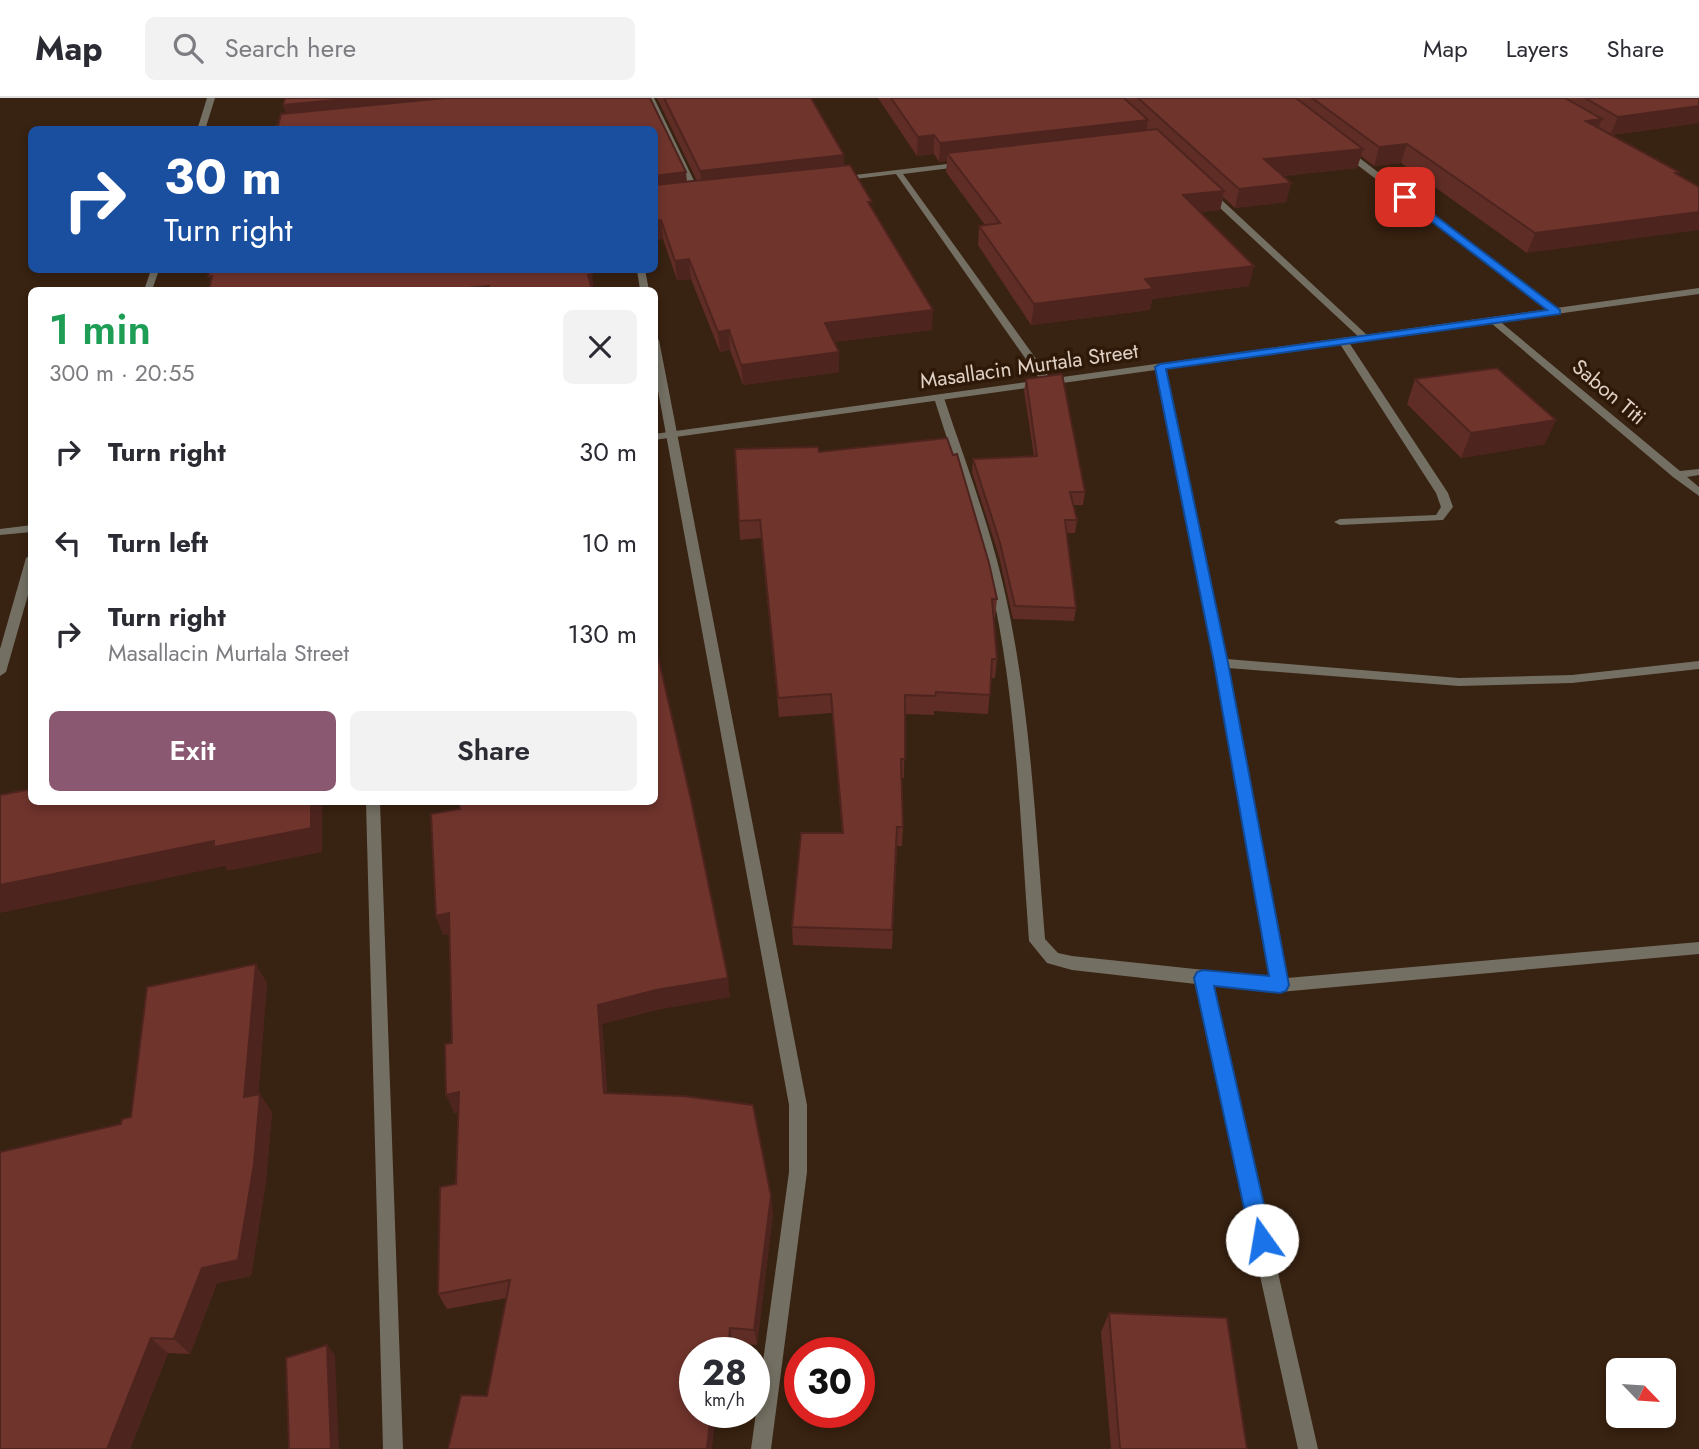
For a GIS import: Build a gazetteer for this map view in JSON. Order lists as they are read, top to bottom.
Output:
{
  "streets": {
    "street": ["Masallacin Murtala Street", "Sabon Titi"]
  },
  "crossings": [
    ["Masallacin Murtala Street", "Sabon Titi"]
  ],
  "north": "bottom right",
  "page": {
    "header": "Map",
    "search": "Search here",
    "nav": ["Map", "Layers", "Share"],
    "turn": ["30 m", "Turn right"],
    "heading": ["1 min", "300 m · 20:55"],
    "list": [
      {
        "name": "Turn right",
        "value": "30 m"
      },
      {
        "name": "Turn left",
        "value": "10 m"
      },
      {
        "name": "Turn right",
        "note": "Masallacin Murtala Street",
        "value": "130 m"
      }
    ],
    "buttons": ["Exit", "Share"],
    "speed": "28 km/h",
    "limit": "30"
  }
}
